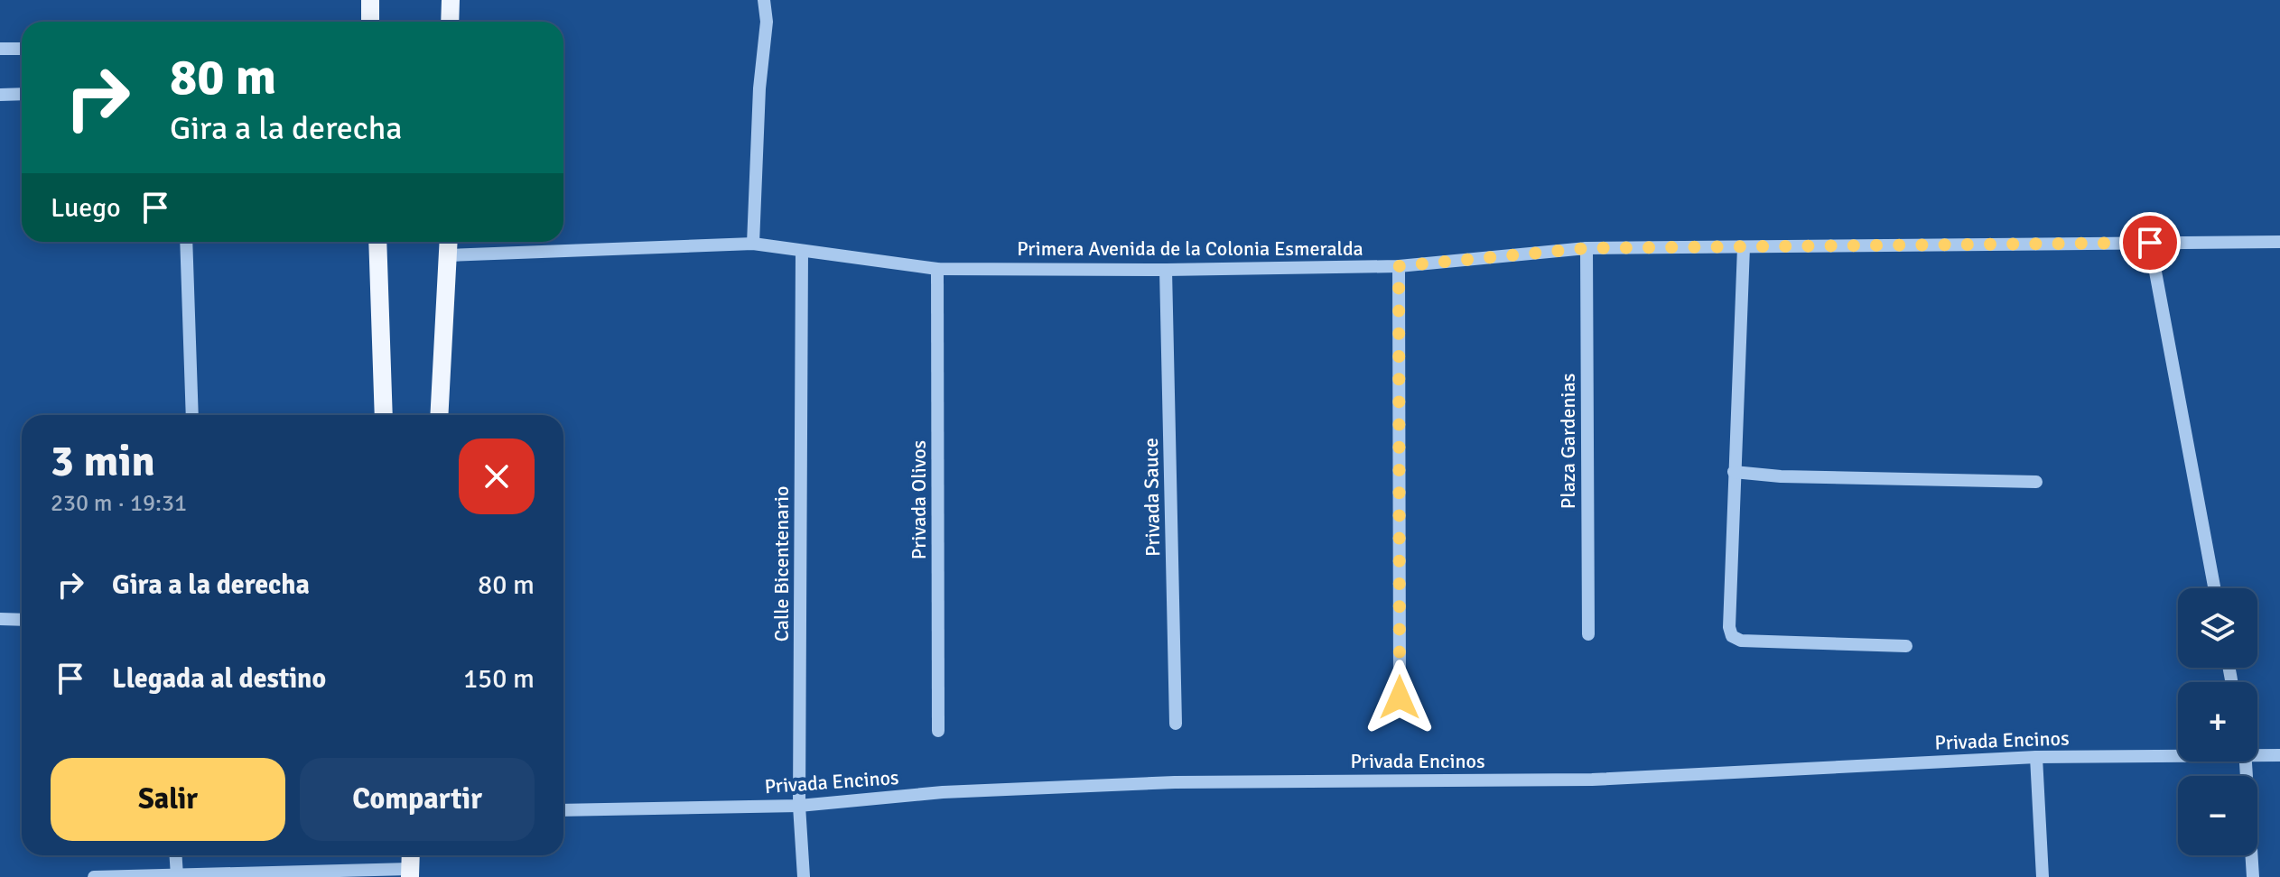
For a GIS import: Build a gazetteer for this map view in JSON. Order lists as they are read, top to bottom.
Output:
{
  "streets": {
    "street": [
      "Primera Avenida de la Colonia Esmeralda",
      "Plaza Gardenias",
      "Privada Sauce",
      "Privada Olivos",
      "Calle Bicentenario",
      "Privada Encinos"
    ]
  },
  "crossings": [
    ["Primera Avenida de la Colonia Esmeralda", "Plaza Gardenias"],
    ["Primera Avenida de la Colonia Esmeralda", "Privada Sauce"],
    ["Primera Avenida de la Colonia Esmeralda", "Privada Olivos"],
    ["Primera Avenida de la Colonia Esmeralda", "Calle Bicentenario"],
    ["Calle Bicentenario", "Privada Encinos"]
  ],
  "page": {
    "turn": ["80 m", "Gira a la derecha"],
    "then": "Luego",
    "heading": ["3 min", "230 m · 19:31"],
    "list": [
      {
        "name": "Gira a la derecha",
        "value": "80 m"
      },
      {
        "name": "Llegada al destino",
        "value": "150 m"
      }
    ],
    "map_buttons": ["+", "−"],
    "buttons": ["Salir", "Compartir"]
  }
}
